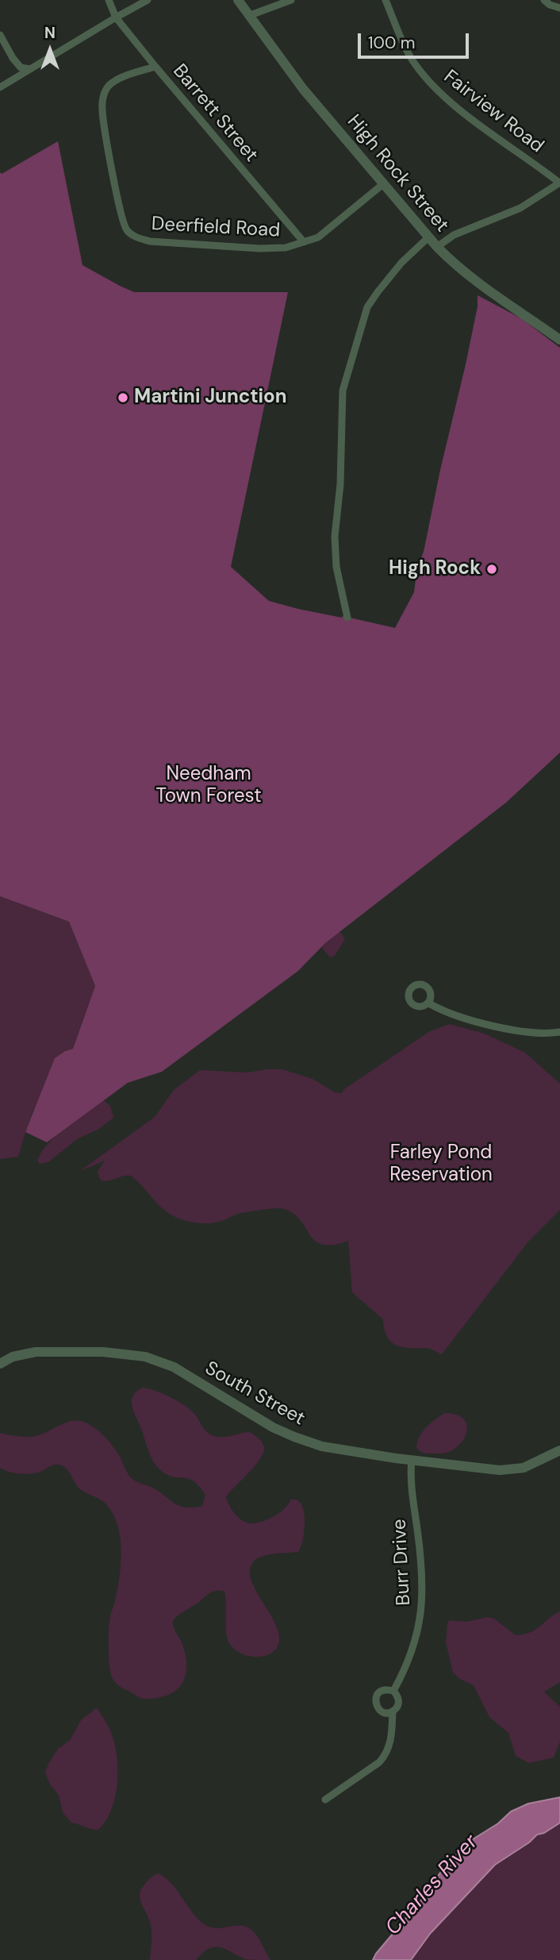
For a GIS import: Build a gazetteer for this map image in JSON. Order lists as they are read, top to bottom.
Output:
{
  "streets": {
    "street": [
      "Fairview Road",
      "Barrett Street",
      "High Rock Street",
      "Deerfield Road",
      "South Street",
      "Burr Drive"
    ]
  },
  "crossings": [
    ["Barrett Street", "Deerfield Road"],
    ["High Rock Street", "Deerfield Road"],
    ["South Street", "Burr Drive"]
  ],
  "water": ["Charles River"],
  "parks": ["Needham Town Forest", "Farley Pond Reservation"],
  "places": ["Martini Junction", "High Rock"],
  "scale_bar": "100 m",
  "north": "top"
}
